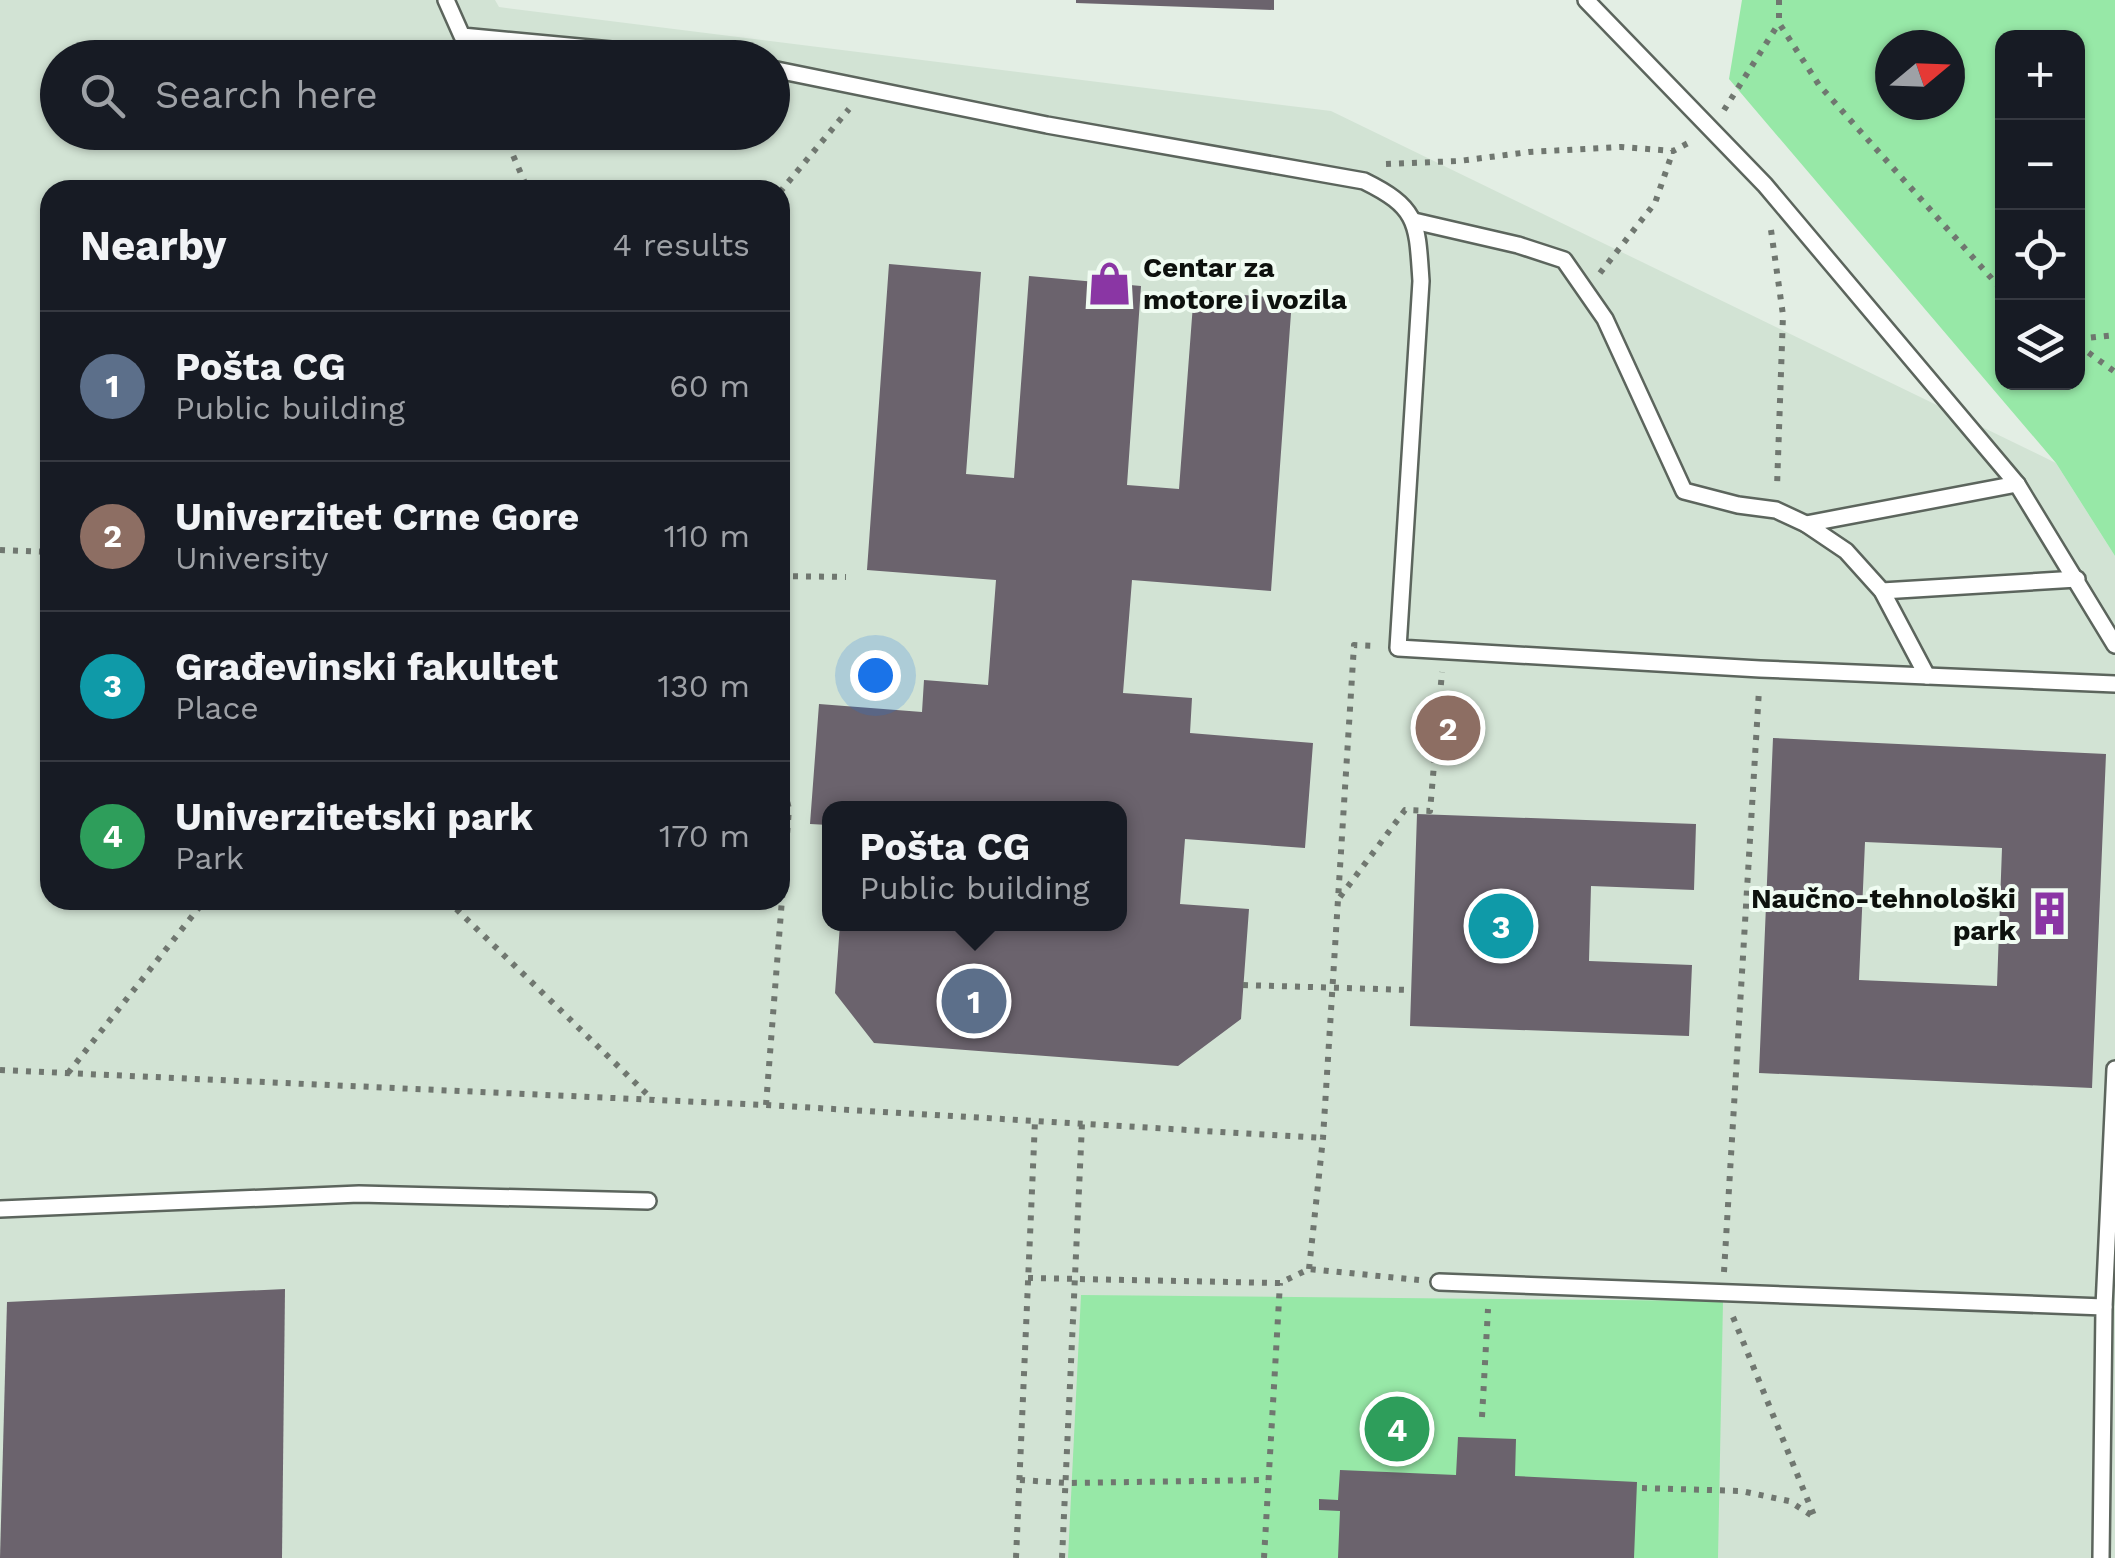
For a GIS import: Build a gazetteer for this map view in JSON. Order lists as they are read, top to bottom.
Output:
{
  "places": {
    "shop": ["Centar za motore i vozila"],
    "building": ["Naučno-tehnološki park"]
  },
  "north": "right",
  "page": {
    "map_buttons": ["+", "−"],
    "search": "Search here",
    "heading": ["Nearby", "4 results"],
    "list": [
      {
        "mark": "1",
        "name": "Pošta CG",
        "note": "Public building",
        "value": "60 m"
      },
      {
        "mark": "2",
        "name": "Univerzitet Crne Gore",
        "note": "University",
        "value": "110 m"
      },
      {
        "mark": "3",
        "name": "Građevinski fakultet",
        "note": "Place",
        "value": "130 m"
      },
      {
        "mark": "4",
        "name": "Univerzitetski park",
        "note": "Park",
        "value": "170 m"
      }
    ],
    "pins": [
      "2",
      "3",
      "1",
      "4"
    ],
    "popup": ["Pošta CG", "Public building"]
  }
}
